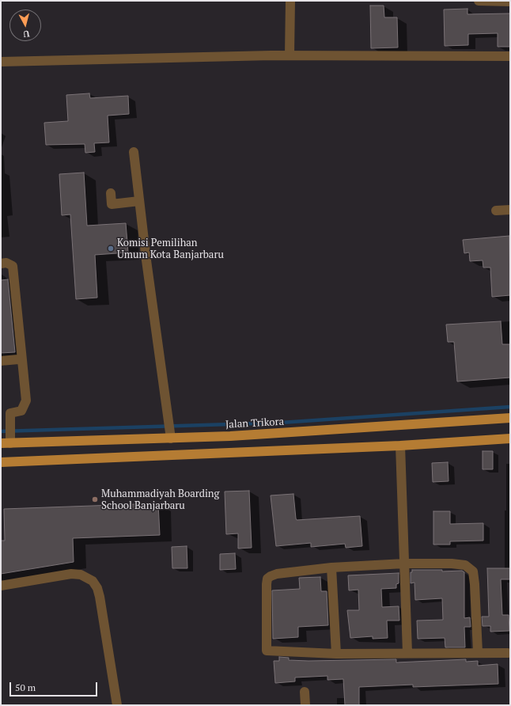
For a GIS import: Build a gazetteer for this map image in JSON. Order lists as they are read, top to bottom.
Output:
{
  "streets": {
    "main road": ["Jalan Trikora"]
  },
  "places": ["Komisi Pemilihan Umum Kota Banjarbaru", "Muhammadiyah Boarding School Banjarbaru"],
  "scale_bar": "50 m",
  "north": "bottom"
}
